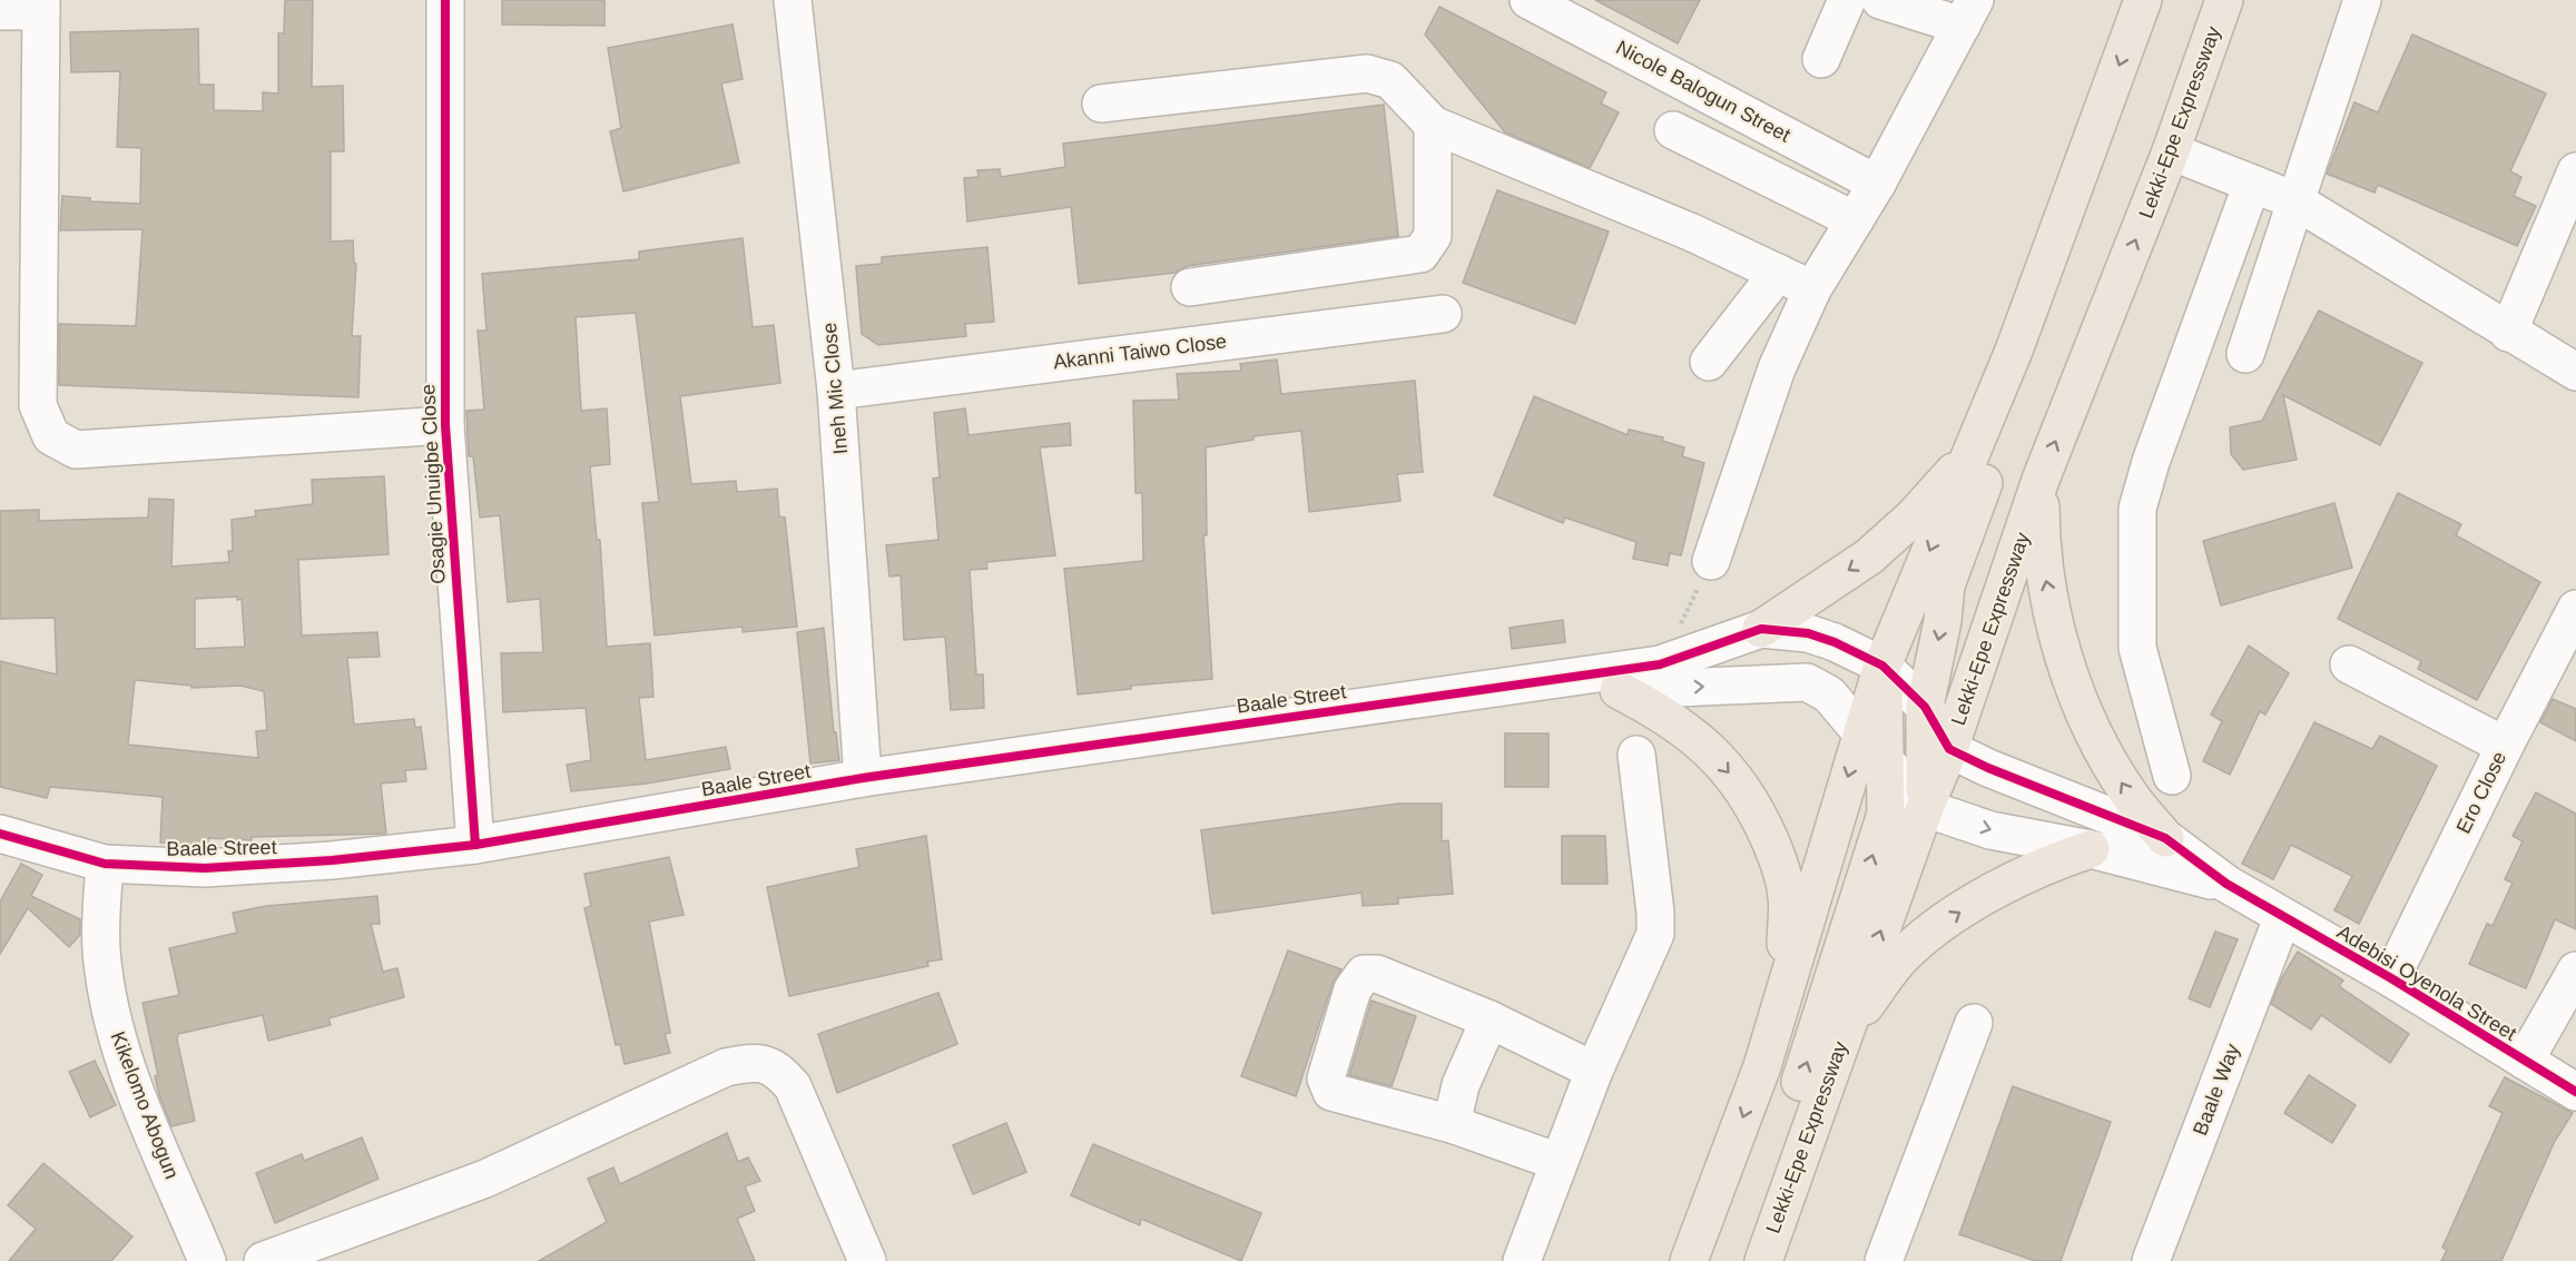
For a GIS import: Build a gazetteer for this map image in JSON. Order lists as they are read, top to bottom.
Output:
{
  "streets": {
    "highway": ["Lekki-Epe Expressway"],
    "street": [
      "Nicole Balogun Street",
      "Akanni Taiwo Close",
      "Ineh Mic Close",
      "Osagie Unuigbe Close",
      "Baale Street",
      "Ero Close",
      "Adebisi Oyenola Street",
      "Baale Way",
      "Kikelomo Abogun"
    ]
  },
  "crossings": [
    ["Akanni Taiwo Close", "Ineh Mic Close"],
    ["Ineh Mic Close", "Baale Street"],
    ["Osagie Unuigbe Close", "Baale Street"],
    ["Baale Street", "Kikelomo Abogun"],
    ["Ero Close", "Adebisi Oyenola Street"],
    ["Adebisi Oyenola Street", "Baale Way"]
  ]
}
